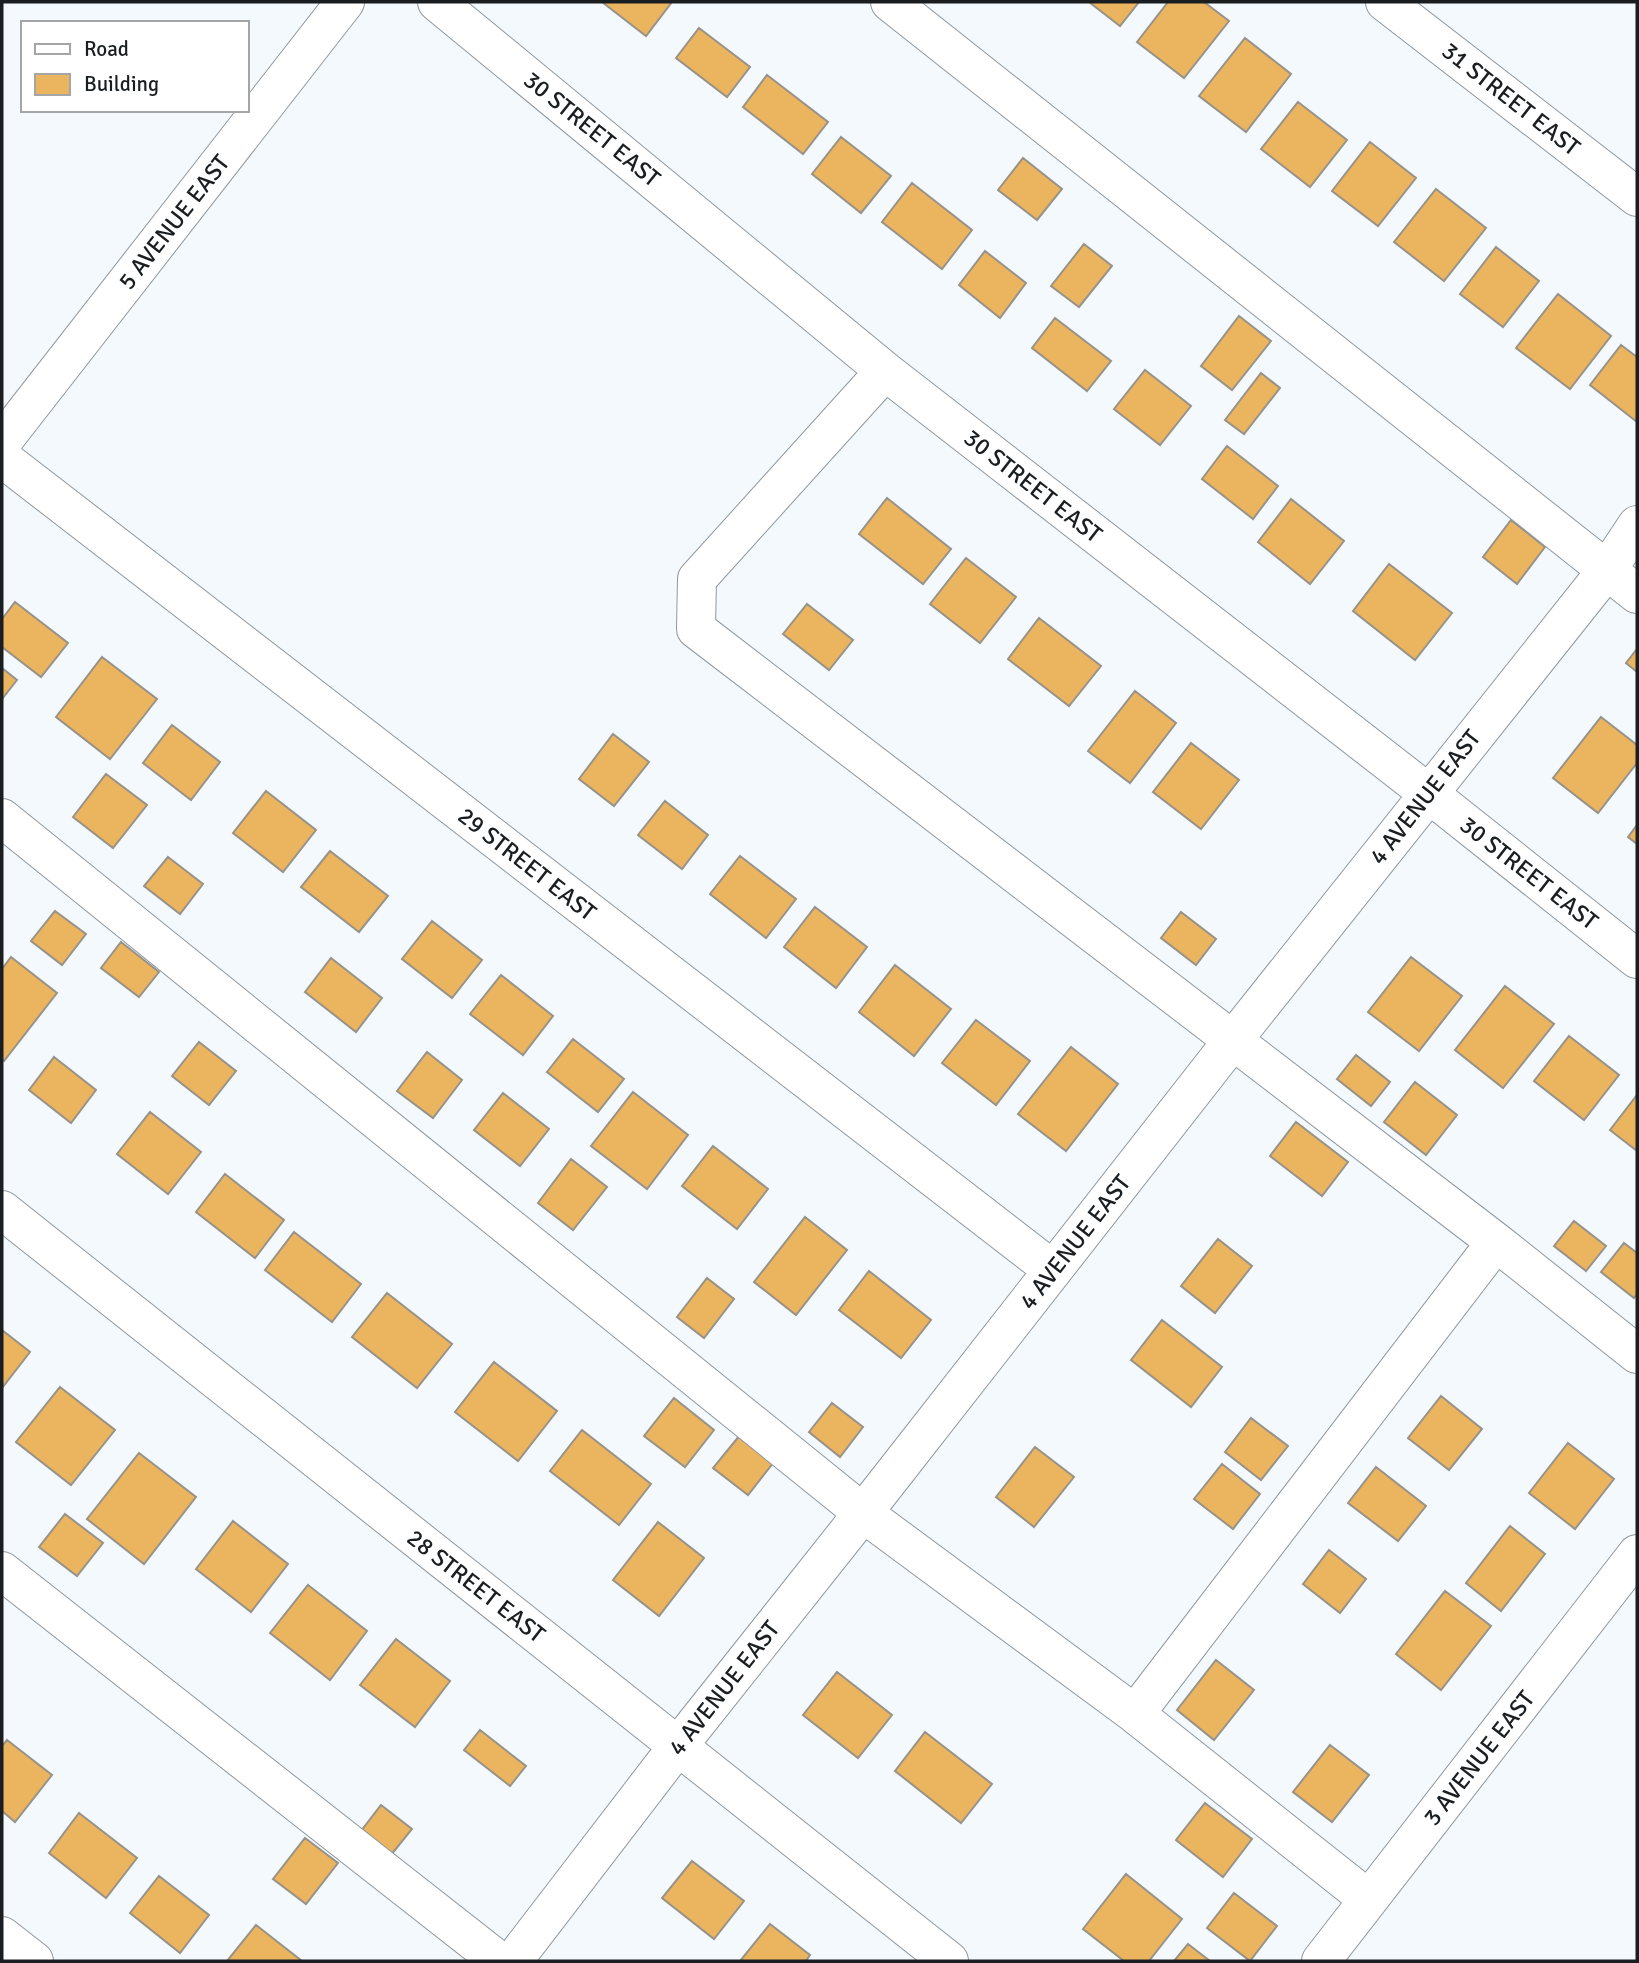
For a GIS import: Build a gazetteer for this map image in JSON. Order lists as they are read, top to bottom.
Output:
{
  "streets": {
    "street": [
      "31 STREET EAST",
      "30 STREET EAST",
      "5 AVENUE EAST",
      "4 AVENUE EAST",
      "29 STREET EAST",
      "28 STREET EAST",
      "3 AVENUE EAST"
    ]
  },
  "crossings": [
    ["30 STREET EAST", "4 AVENUE EAST"],
    ["4 AVENUE EAST", "29 STREET EAST"],
    ["4 AVENUE EAST", "28 STREET EAST"]
  ],
  "legend": ["Road", "Building"]
}
